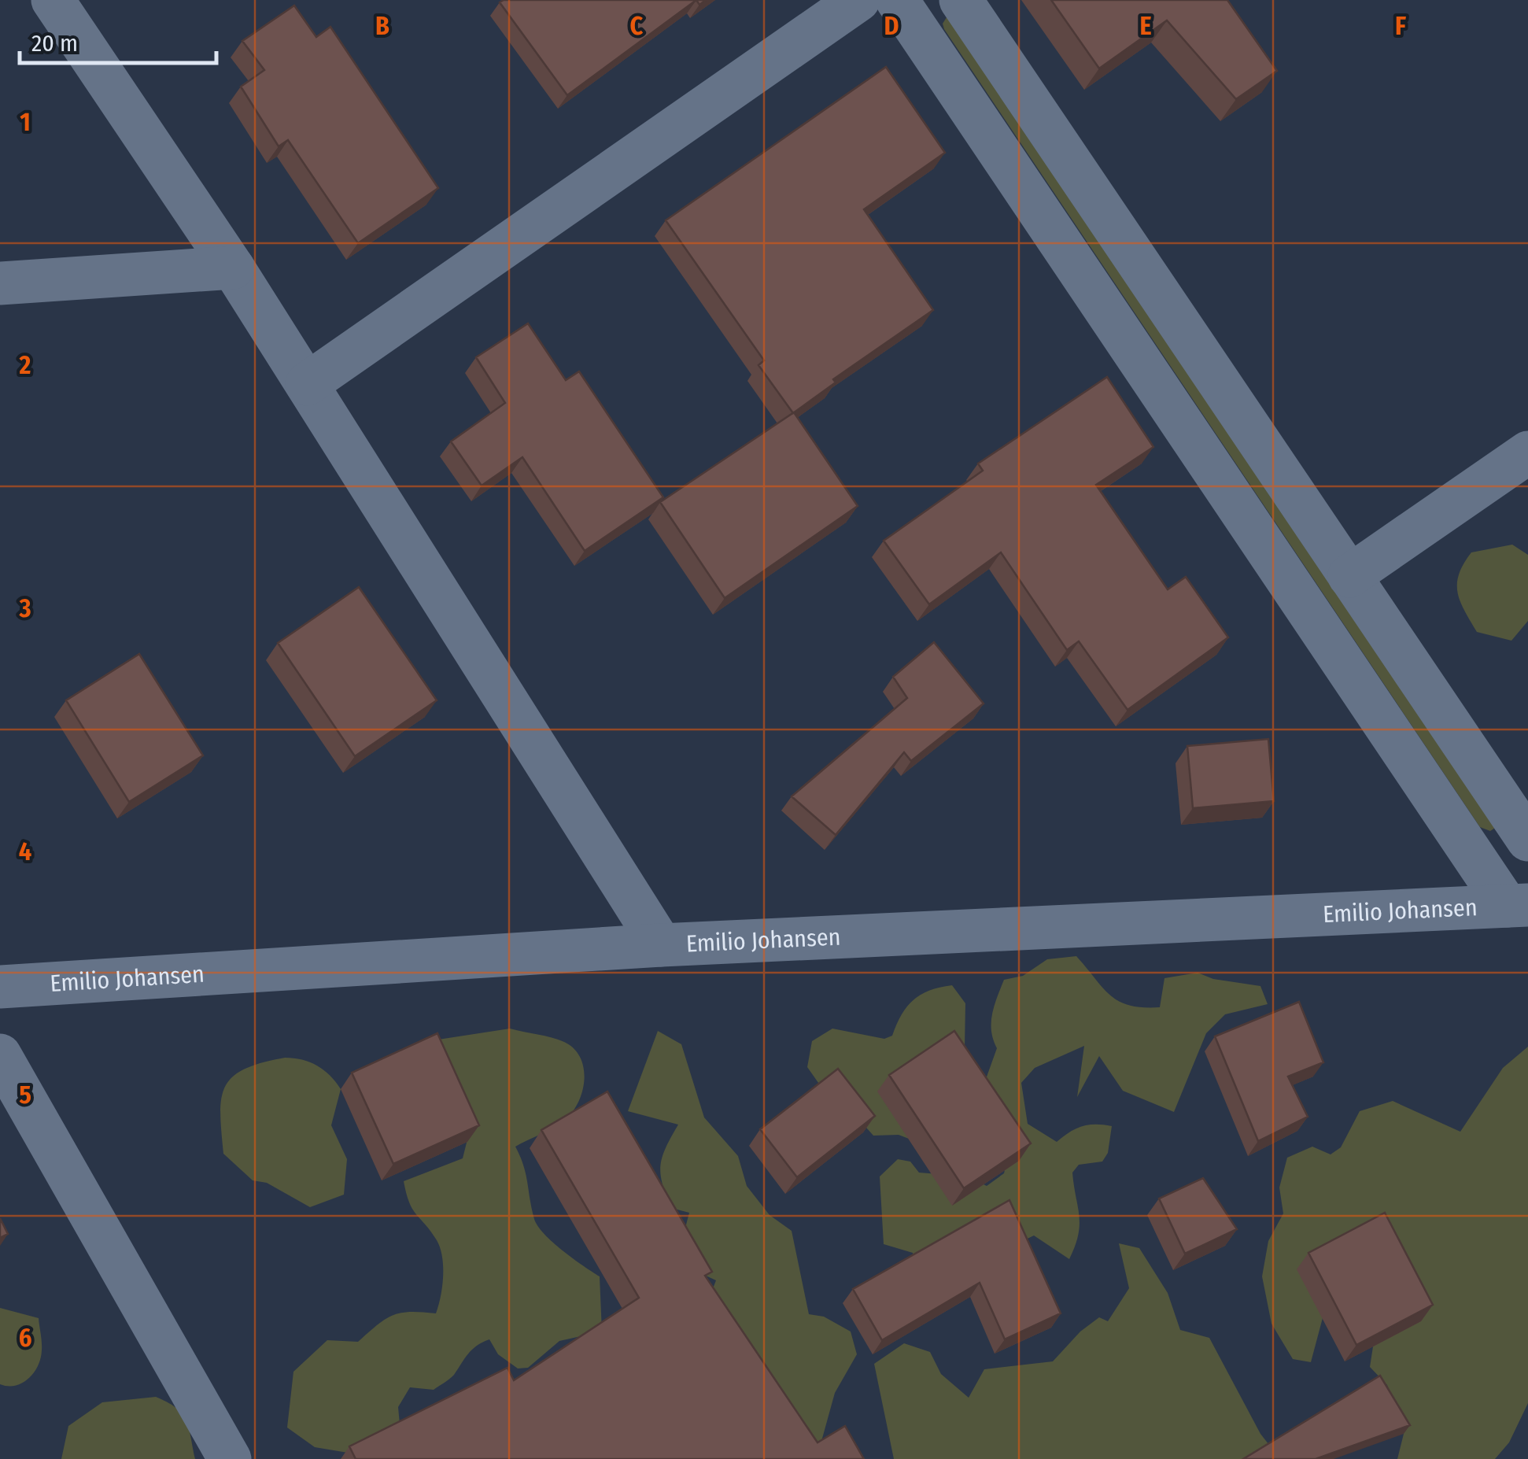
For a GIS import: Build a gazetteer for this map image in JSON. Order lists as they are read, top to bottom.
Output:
{
  "streets": {
    "street": ["Emilio Johansen"]
  },
  "scale_bar": "20 m",
  "grid": {
    "columns": [
      "B",
      "C",
      "D",
      "E",
      "F"
    ],
    "rows": [
      "1",
      "2",
      "3",
      "4",
      "5",
      "6"
    ]
  }
}
